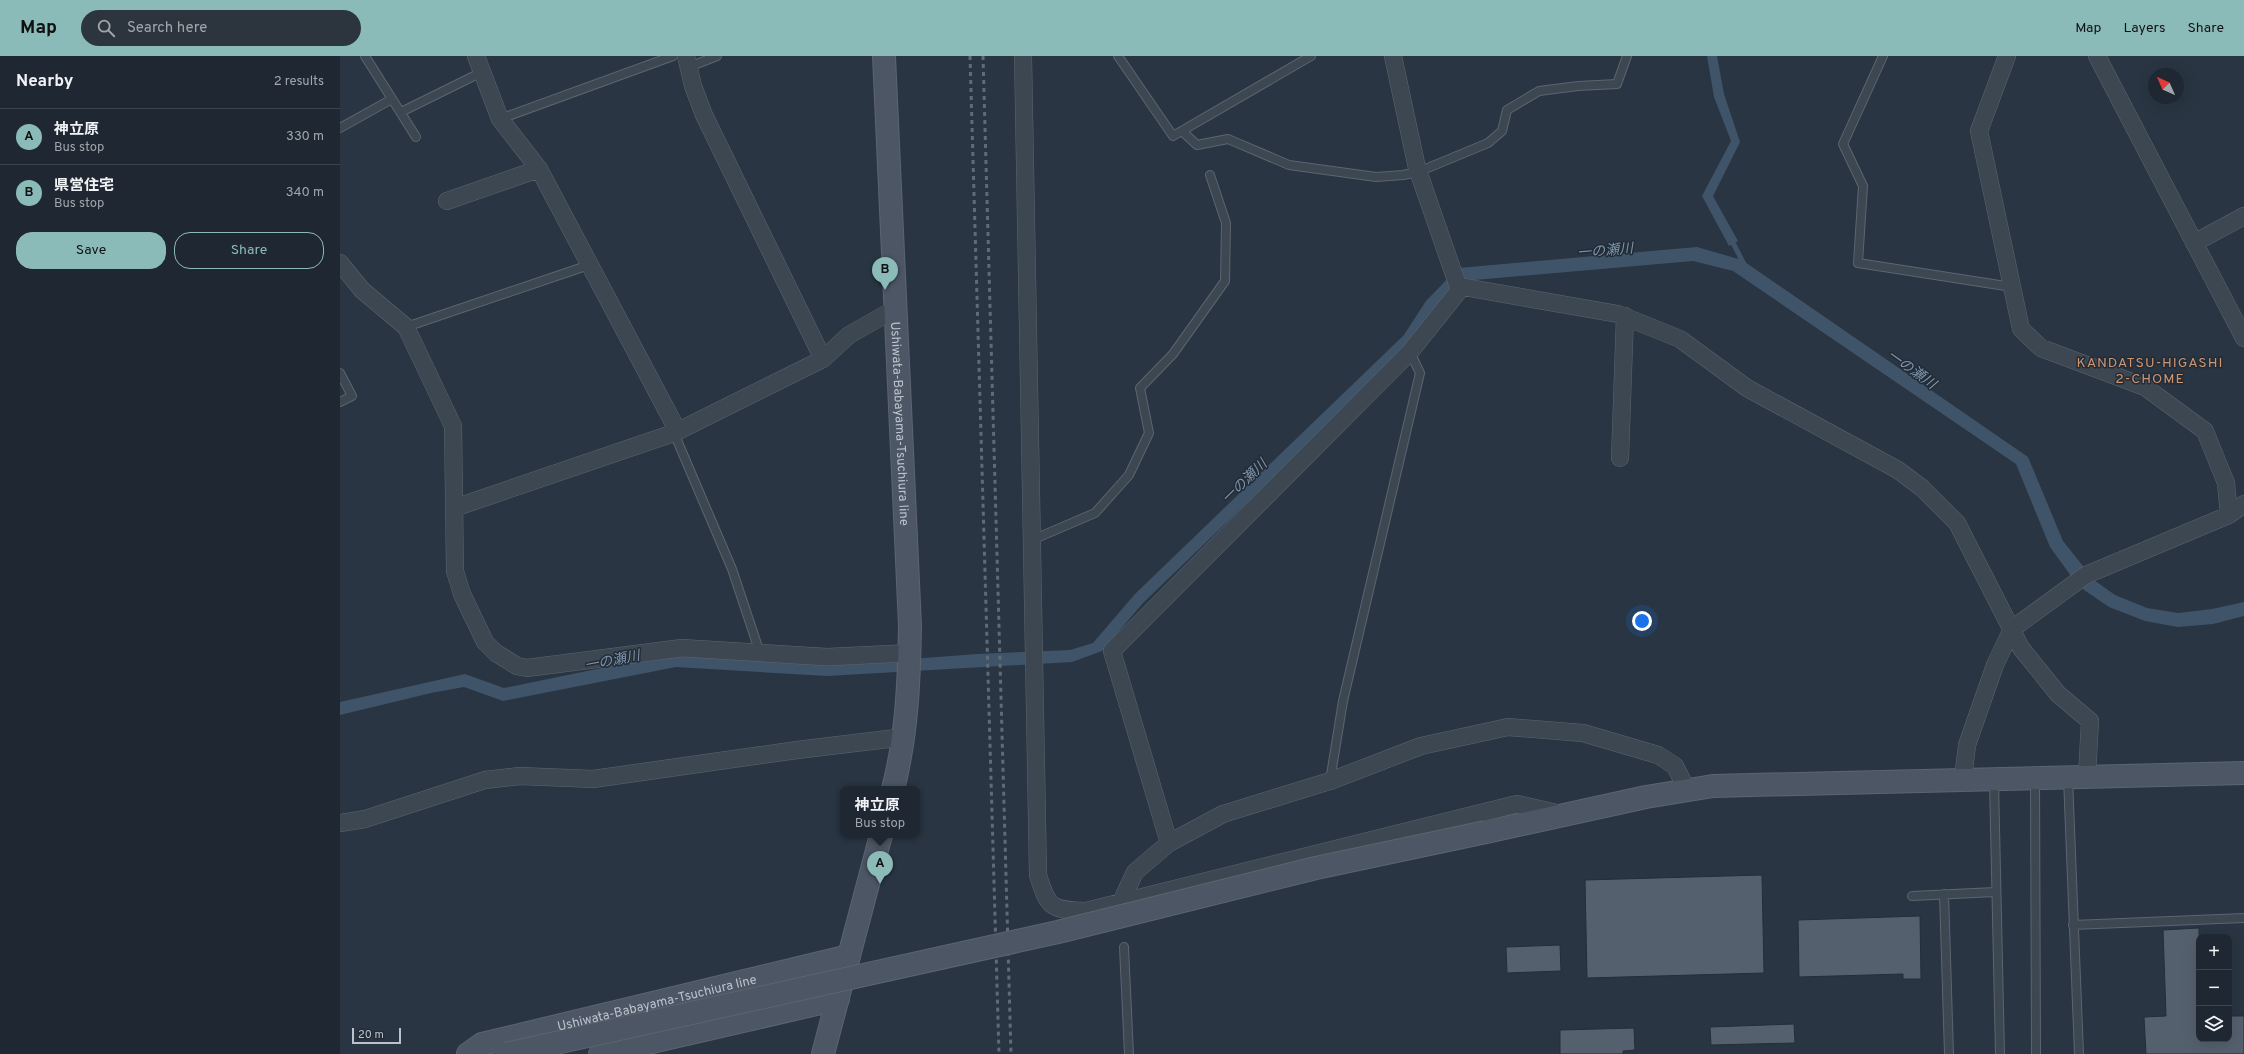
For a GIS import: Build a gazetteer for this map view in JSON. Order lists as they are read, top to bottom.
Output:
{
  "streets": {
    "street": ["Ushiwata-Babayama-Tsuchiura line"]
  },
  "districts": ["KANDATSU-HIGASHI 2-CHOME"],
  "water": ["一の瀬川"],
  "scale_bar": "20 m",
  "north": "top left",
  "page": {
    "header": "Map",
    "search": "Search here",
    "nav": ["Map", "Layers", "Share"],
    "heading": ["Nearby", "2 results"],
    "list": [
      {
        "mark": "A",
        "name": "神立原",
        "note": "Bus stop",
        "value": "330 m"
      },
      {
        "mark": "B",
        "name": "県営住宅",
        "note": "Bus stop",
        "value": "340 m"
      }
    ],
    "buttons": ["Save", "Share"],
    "pins": ["B", "A"],
    "popup": ["神立原", "Bus stop"],
    "map_buttons": ["+", "−"],
    "scale": "20 m"
  }
}
